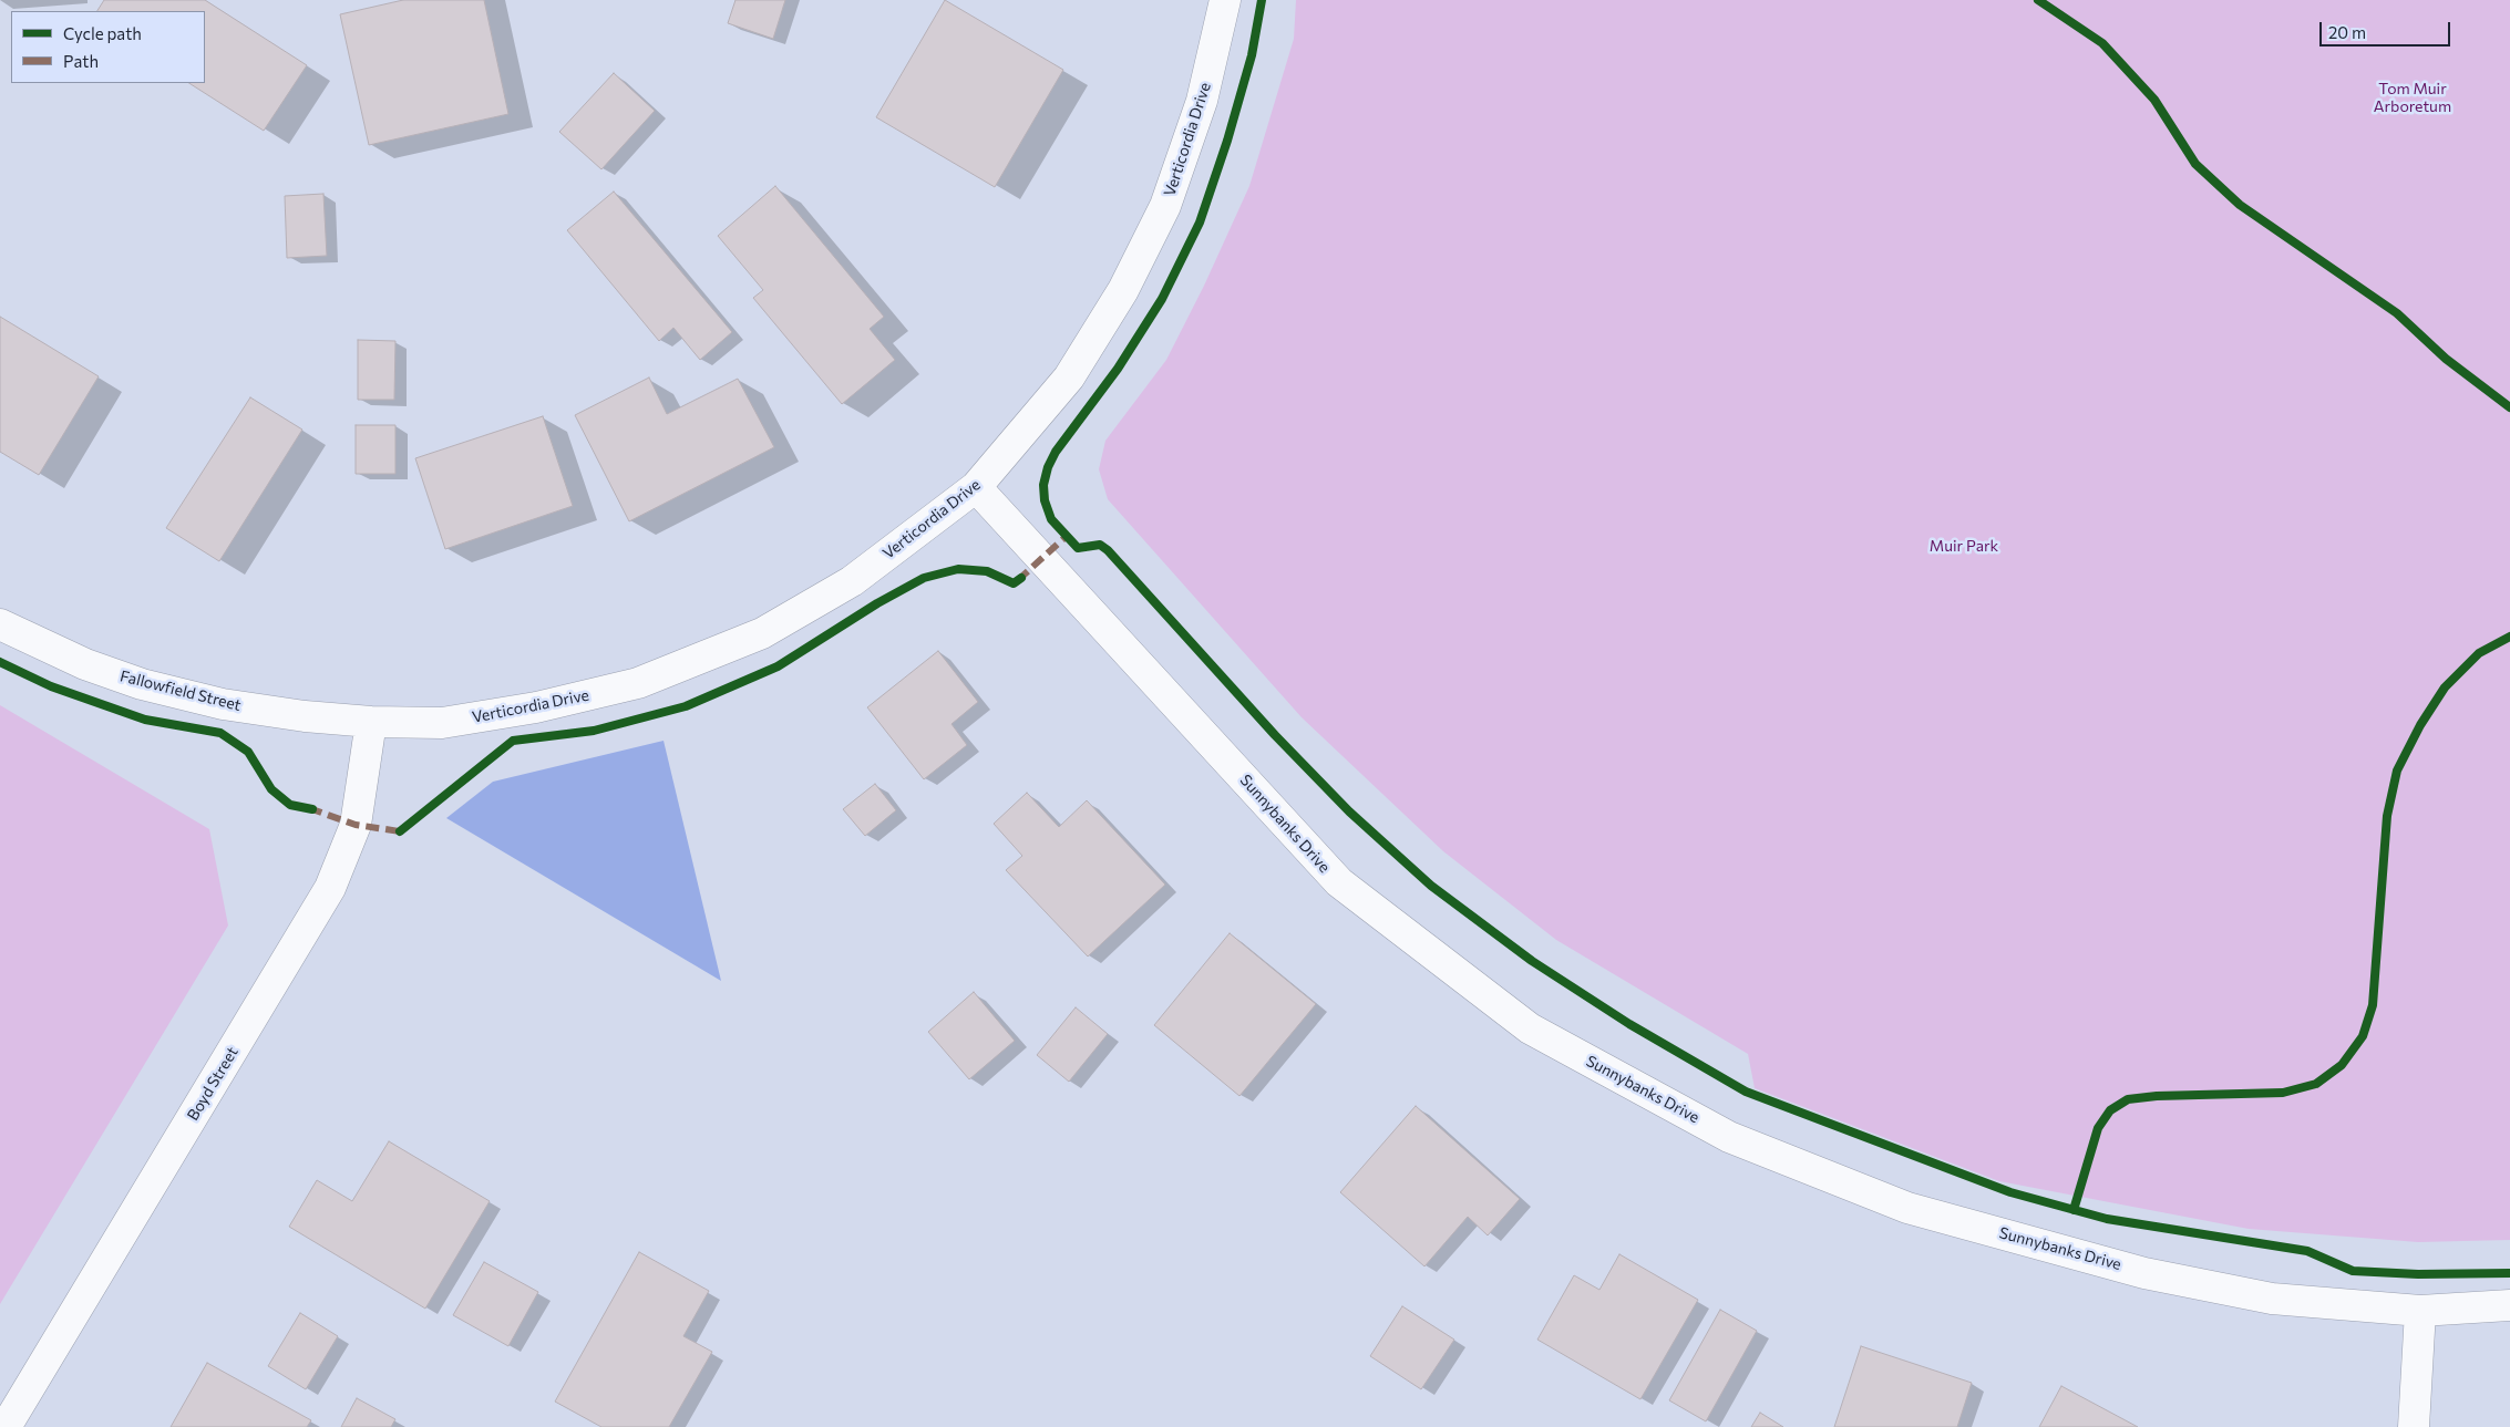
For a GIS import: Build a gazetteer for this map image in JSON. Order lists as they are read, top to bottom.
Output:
{
  "streets": {
    "street": [
      "Verticordia Drive",
      "Fallowfield Street",
      "Sunnybanks Drive",
      "Boyd Street"
    ]
  },
  "crossings": [
    ["Verticordia Drive", "Fallowfield Street"],
    ["Verticordia Drive", "Sunnybanks Drive"],
    ["Verticordia Drive", "Boyd Street"],
    ["Fallowfield Street", "Boyd Street"]
  ],
  "parks": ["Tom Muir Arboretum", "Muir Park"],
  "legend": ["Cycle path", "Path"],
  "scale_bar": "20 m"
}
